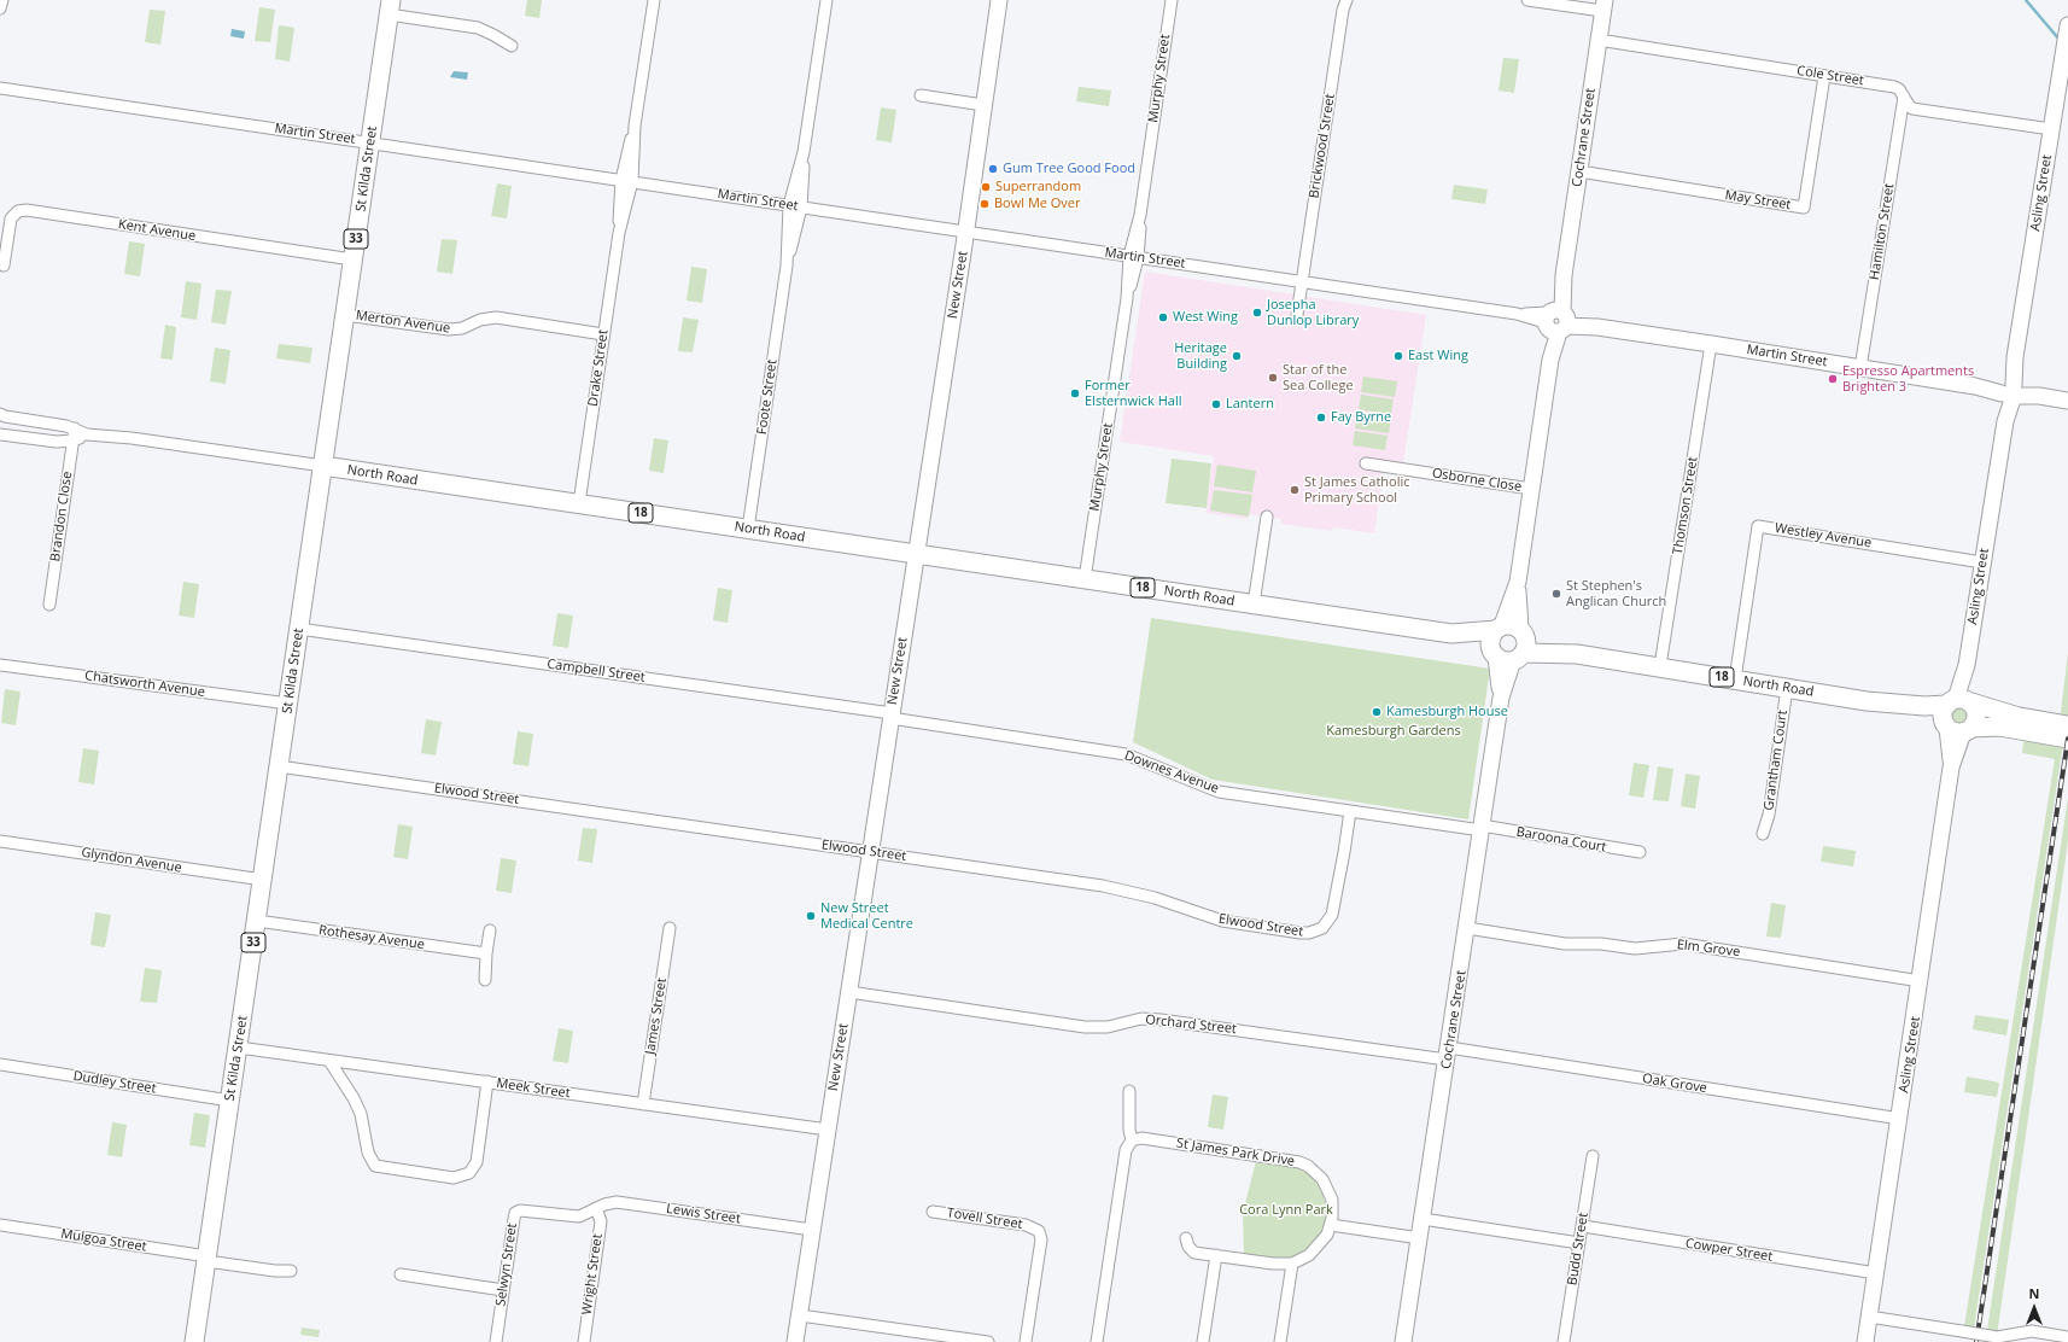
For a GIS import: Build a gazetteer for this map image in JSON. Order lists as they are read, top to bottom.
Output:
{
  "streets": {
    "main road": [
      "St Kilda Street",
      "33",
      "North Road",
      "18"
    ],
    "street": [
      "Cole Street",
      "Murphy Street",
      "Martin Street",
      "Cochrane Street",
      "Brickwood Street",
      "Asling Street",
      "May Street",
      "Kent Avenue",
      "Hamilton Street",
      "New Street",
      "Merton Avenue",
      "Drake Street",
      "Foote Street",
      "Osborne Close",
      "Thomson Street",
      "Brandon Close",
      "Westley Avenue",
      "Campbell Street",
      "Chatsworth Avenue",
      "Grantham Court",
      "Downes Avenue",
      "Elwood Street",
      "Baroona Court",
      "Glyndon Avenue",
      "Rothesay Avenue",
      "Elm Grove",
      "James Street",
      "Orchard Street",
      "Dudley Street",
      "Oak Grove",
      "Meek Street",
      "St James Park Drive",
      "Lewis Street",
      "Tovell Street",
      "Mulgoa Street",
      "Budd Street",
      "Cowper Street",
      "Selwyn Street",
      "Wright Street"
    ]
  },
  "crossings": [
    ["Cole Street", "Cochrane Street"],
    ["Cole Street", "Asling Street"],
    ["Cole Street", "May Street"],
    ["Cole Street", "Hamilton Street"],
    ["Murphy Street", "Martin Street"],
    ["Murphy Street", "North Road"],
    ["Martin Street", "Cochrane Street"],
    ["Martin Street", "Brickwood Street"],
    ["Martin Street", "St Kilda Street"],
    ["Martin Street", "Asling Street"],
    ["Martin Street", "Hamilton Street"],
    ["Martin Street", "New Street"],
    ["Martin Street", "Drake Street"],
    ["Martin Street", "Foote Street"],
    ["Martin Street", "Thomson Street"],
    ["Cochrane Street", "May Street"],
    ["Cochrane Street", "North Road"],
    ["Cochrane Street", "Osborne Close"],
    ["Cochrane Street", "Downes Avenue"],
    ["Cochrane Street", "Baroona Court"],
    ["Cochrane Street", "Elm Grove"],
    ["Cochrane Street", "Orchard Street"],
    ["Cochrane Street", "Oak Grove"],
    ["St Kilda Street", "Kent Avenue"],
    ["St Kilda Street", "Merton Avenue"],
    ["St Kilda Street", "North Road"],
    ["St Kilda Street", "Campbell Street"],
    ["St Kilda Street", "Chatsworth Avenue"],
    ["St Kilda Street", "Elwood Street"],
    ["St Kilda Street", "Glyndon Avenue"],
    ["St Kilda Street", "Rothesay Avenue"],
    ["St Kilda Street", "Dudley Street"],
    ["St Kilda Street", "Meek Street"],
    ["St Kilda Street", "Mulgoa Street"],
    ["Asling Street", "North Road"],
    ["Asling Street", "Westley Avenue"],
    ["Asling Street", "Elm Grove"],
    ["Asling Street", "Oak Grove"],
    ["Asling Street", "Cowper Street"],
    ["New Street", "North Road"],
    ["New Street", "Campbell Street"],
    ["New Street", "Downes Avenue"],
    ["New Street", "Elwood Street"],
    ["New Street", "Orchard Street"],
    ["New Street", "Meek Street"],
    ["New Street", "Lewis Street"],
    ["Merton Avenue", "Drake Street"],
    ["Drake Street", "North Road"],
    ["Foote Street", "North Road"],
    ["North Road", "Thomson Street"],
    ["North Road", "Brandon Close"],
    ["North Road", "Westley Avenue"],
    ["North Road", "Grantham Court"],
    ["Campbell Street", "Downes Avenue"],
    ["Downes Avenue", "Elwood Street"],
    ["Downes Avenue", "Baroona Court"],
    ["James Street", "Meek Street"],
    ["Orchard Street", "Oak Grove"],
    ["Lewis Street", "Selwyn Street"],
    ["Lewis Street", "Wright Street"],
    ["Budd Street", "Cowper Street"],
    ["Selwyn Street", "Wright Street"]
  ],
  "parks": ["Kamesburgh Gardens", "Cora Lynn Park"],
  "places": [
    "Gum Tree Good Food",
    "Superrandom",
    "Bowl Me Over",
    "Josepha Dunlop Library",
    "West Wing",
    "Heritage Building",
    "East Wing",
    "Star of the Sea College",
    "Espresso Apartments Brighten 3",
    "Former Elsternwick Hall",
    "Lantern",
    "Fay Byrne",
    "St James Catholic Primary School",
    "St Stephen's Anglican Church",
    "Kamesburgh House",
    "New Street Medical Centre"
  ],
  "north": "top"
}
